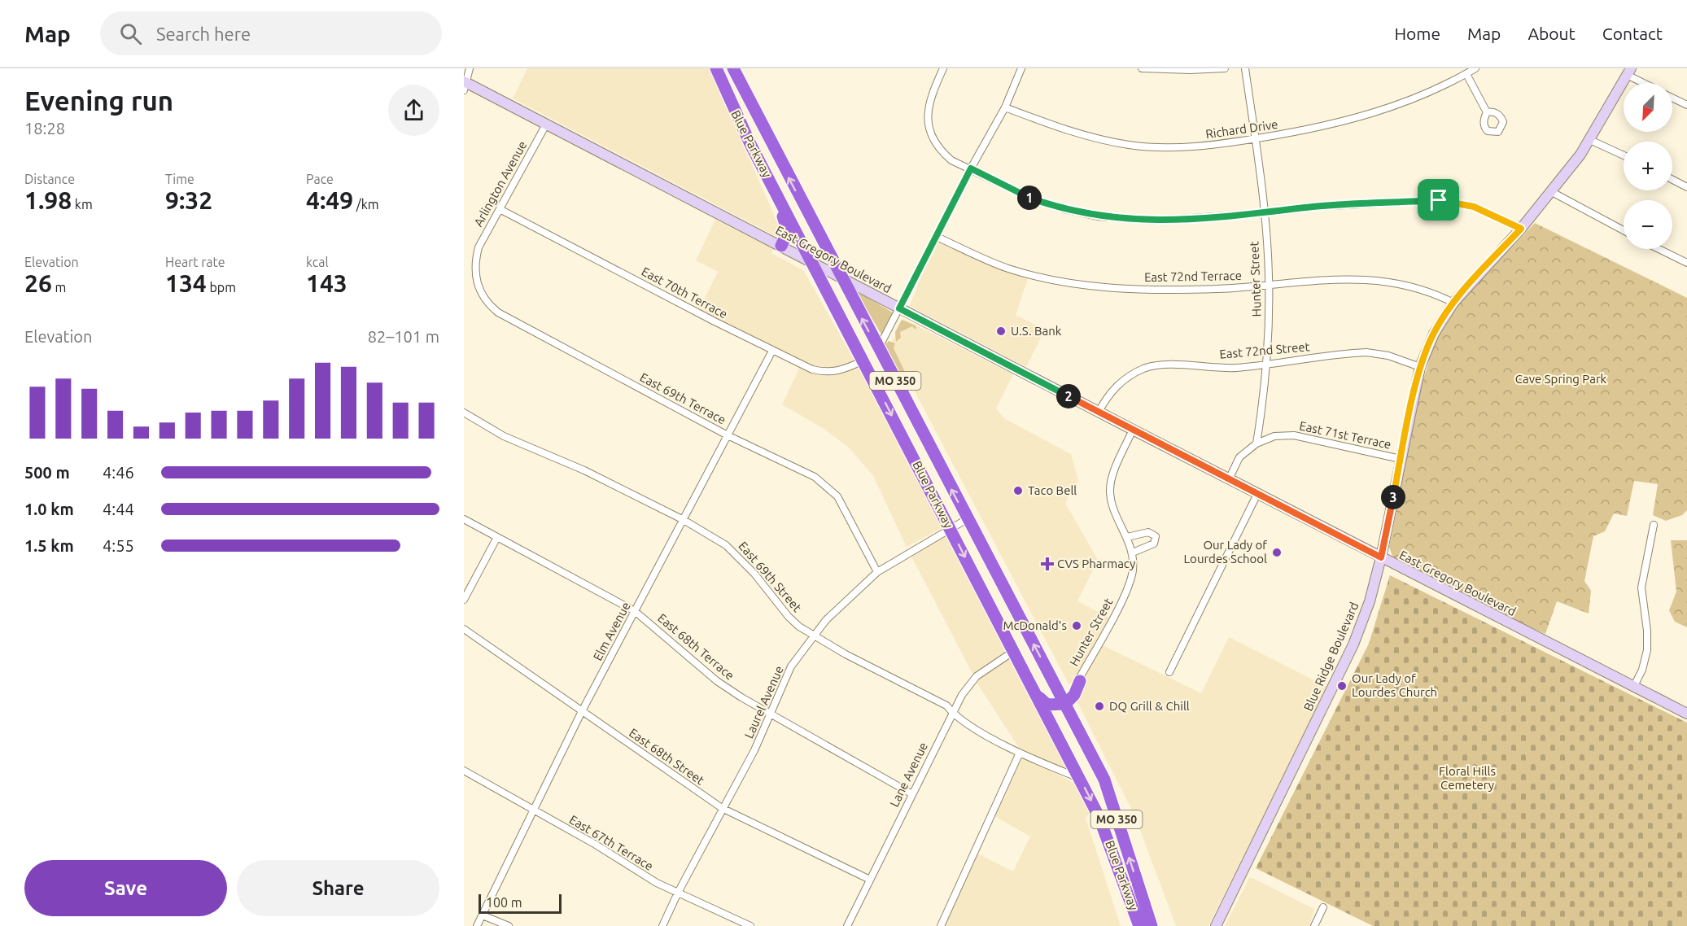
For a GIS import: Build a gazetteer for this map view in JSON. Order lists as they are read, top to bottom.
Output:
{
  "streets": {
    "highway": ["Blue Parkway", "MO 350"],
    "main road": ["East Gregory Boulevard", "Blue Ridge Boulevard"],
    "street": [
      "Richard Drive",
      "Arlington Avenue",
      "East 72nd Terrace",
      "Hunter Street",
      "East 70th Terrace",
      "East 72nd Street",
      "East 69th Terrace",
      "East 71st Terrace",
      "East 69th Street",
      "Elm Avenue",
      "East 68th Terrace",
      "Laurel Avenue",
      "East 68th Street",
      "Lane Avenue",
      "East 67th Terrace"
    ]
  },
  "crossings": [
    ["Richard Drive", "Hunter Street"],
    ["Blue Parkway", "East Gregory Boulevard"],
    ["Blue Parkway", "East 70th Terrace"],
    ["Blue Parkway", "East 69th Street"],
    ["Blue Parkway", "Laurel Avenue"],
    ["Blue Parkway", "Lane Avenue"],
    ["Arlington Avenue", "East Gregory Boulevard"],
    ["Arlington Avenue", "East 70th Terrace"],
    ["Arlington Avenue", "East 69th Terrace"],
    ["East Gregory Boulevard", "Hunter Street"],
    ["East Gregory Boulevard", "East 72nd Street"],
    ["East Gregory Boulevard", "Blue Ridge Boulevard"],
    ["East 72nd Terrace", "Hunter Street"],
    ["East 72nd Terrace", "Blue Ridge Boulevard"],
    ["Hunter Street", "East 72nd Street"],
    ["Hunter Street", "East 71st Terrace"],
    ["East 70th Terrace", "Elm Avenue"],
    ["East 72nd Street", "Blue Ridge Boulevard"],
    ["East 69th Terrace", "Elm Avenue"],
    ["East 69th Terrace", "Laurel Avenue"],
    ["East 71st Terrace", "Blue Ridge Boulevard"],
    ["East 69th Street", "Elm Avenue"],
    ["East 69th Street", "Laurel Avenue"],
    ["East 69th Street", "Lane Avenue"],
    ["Elm Avenue", "East 68th Terrace"],
    ["Elm Avenue", "East 68th Street"],
    ["Elm Avenue", "East 67th Terrace"],
    ["East 68th Terrace", "Laurel Avenue"],
    ["East 68th Terrace", "Lane Avenue"],
    ["Laurel Avenue", "East 68th Street"],
    ["Laurel Avenue", "East 67th Terrace"],
    ["East 68th Street", "Lane Avenue"]
  ],
  "parks": ["Cave Spring Park", "Floral Hills Cemetery"],
  "places": {
    "other": [
      "U.S. Bank",
      "Taco Bell",
      "Our Lady of Lourdes School",
      "McDonald's",
      "Our Lady of Lourdes Church",
      "DQ Grill & Chill"
    ],
    "health": ["CVS Pharmacy"]
  },
  "scale_bar": "100 m",
  "north": "bottom left",
  "page": {
    "header": "Map",
    "search": "Search here",
    "nav": [
      "Home",
      "Map",
      "About",
      "Contact"
    ],
    "heading": ["Evening run", "18:28"],
    "map_buttons": ["+", "−"],
    "stats": [
      ["Distance", "1.98 km"],
      ["Time", "9:32"],
      ["Pace", "4:49 /km"],
      ["Elevation", "26 m"],
      ["Heart rate", "134 bpm"],
      ["kcal", "143"]
    ],
    "pins": ["1", "2", "3"],
    "chart": ["Elevation", "82–101 m"],
    "list": [
      {
        "name": "500 m",
        "note": "4:46"
      },
      {
        "name": "1.0 km",
        "note": "4:44"
      },
      {
        "name": "1.5 km",
        "note": "4:55"
      }
    ],
    "buttons": ["Save", "Share"],
    "scale": "100 m"
  }
}
